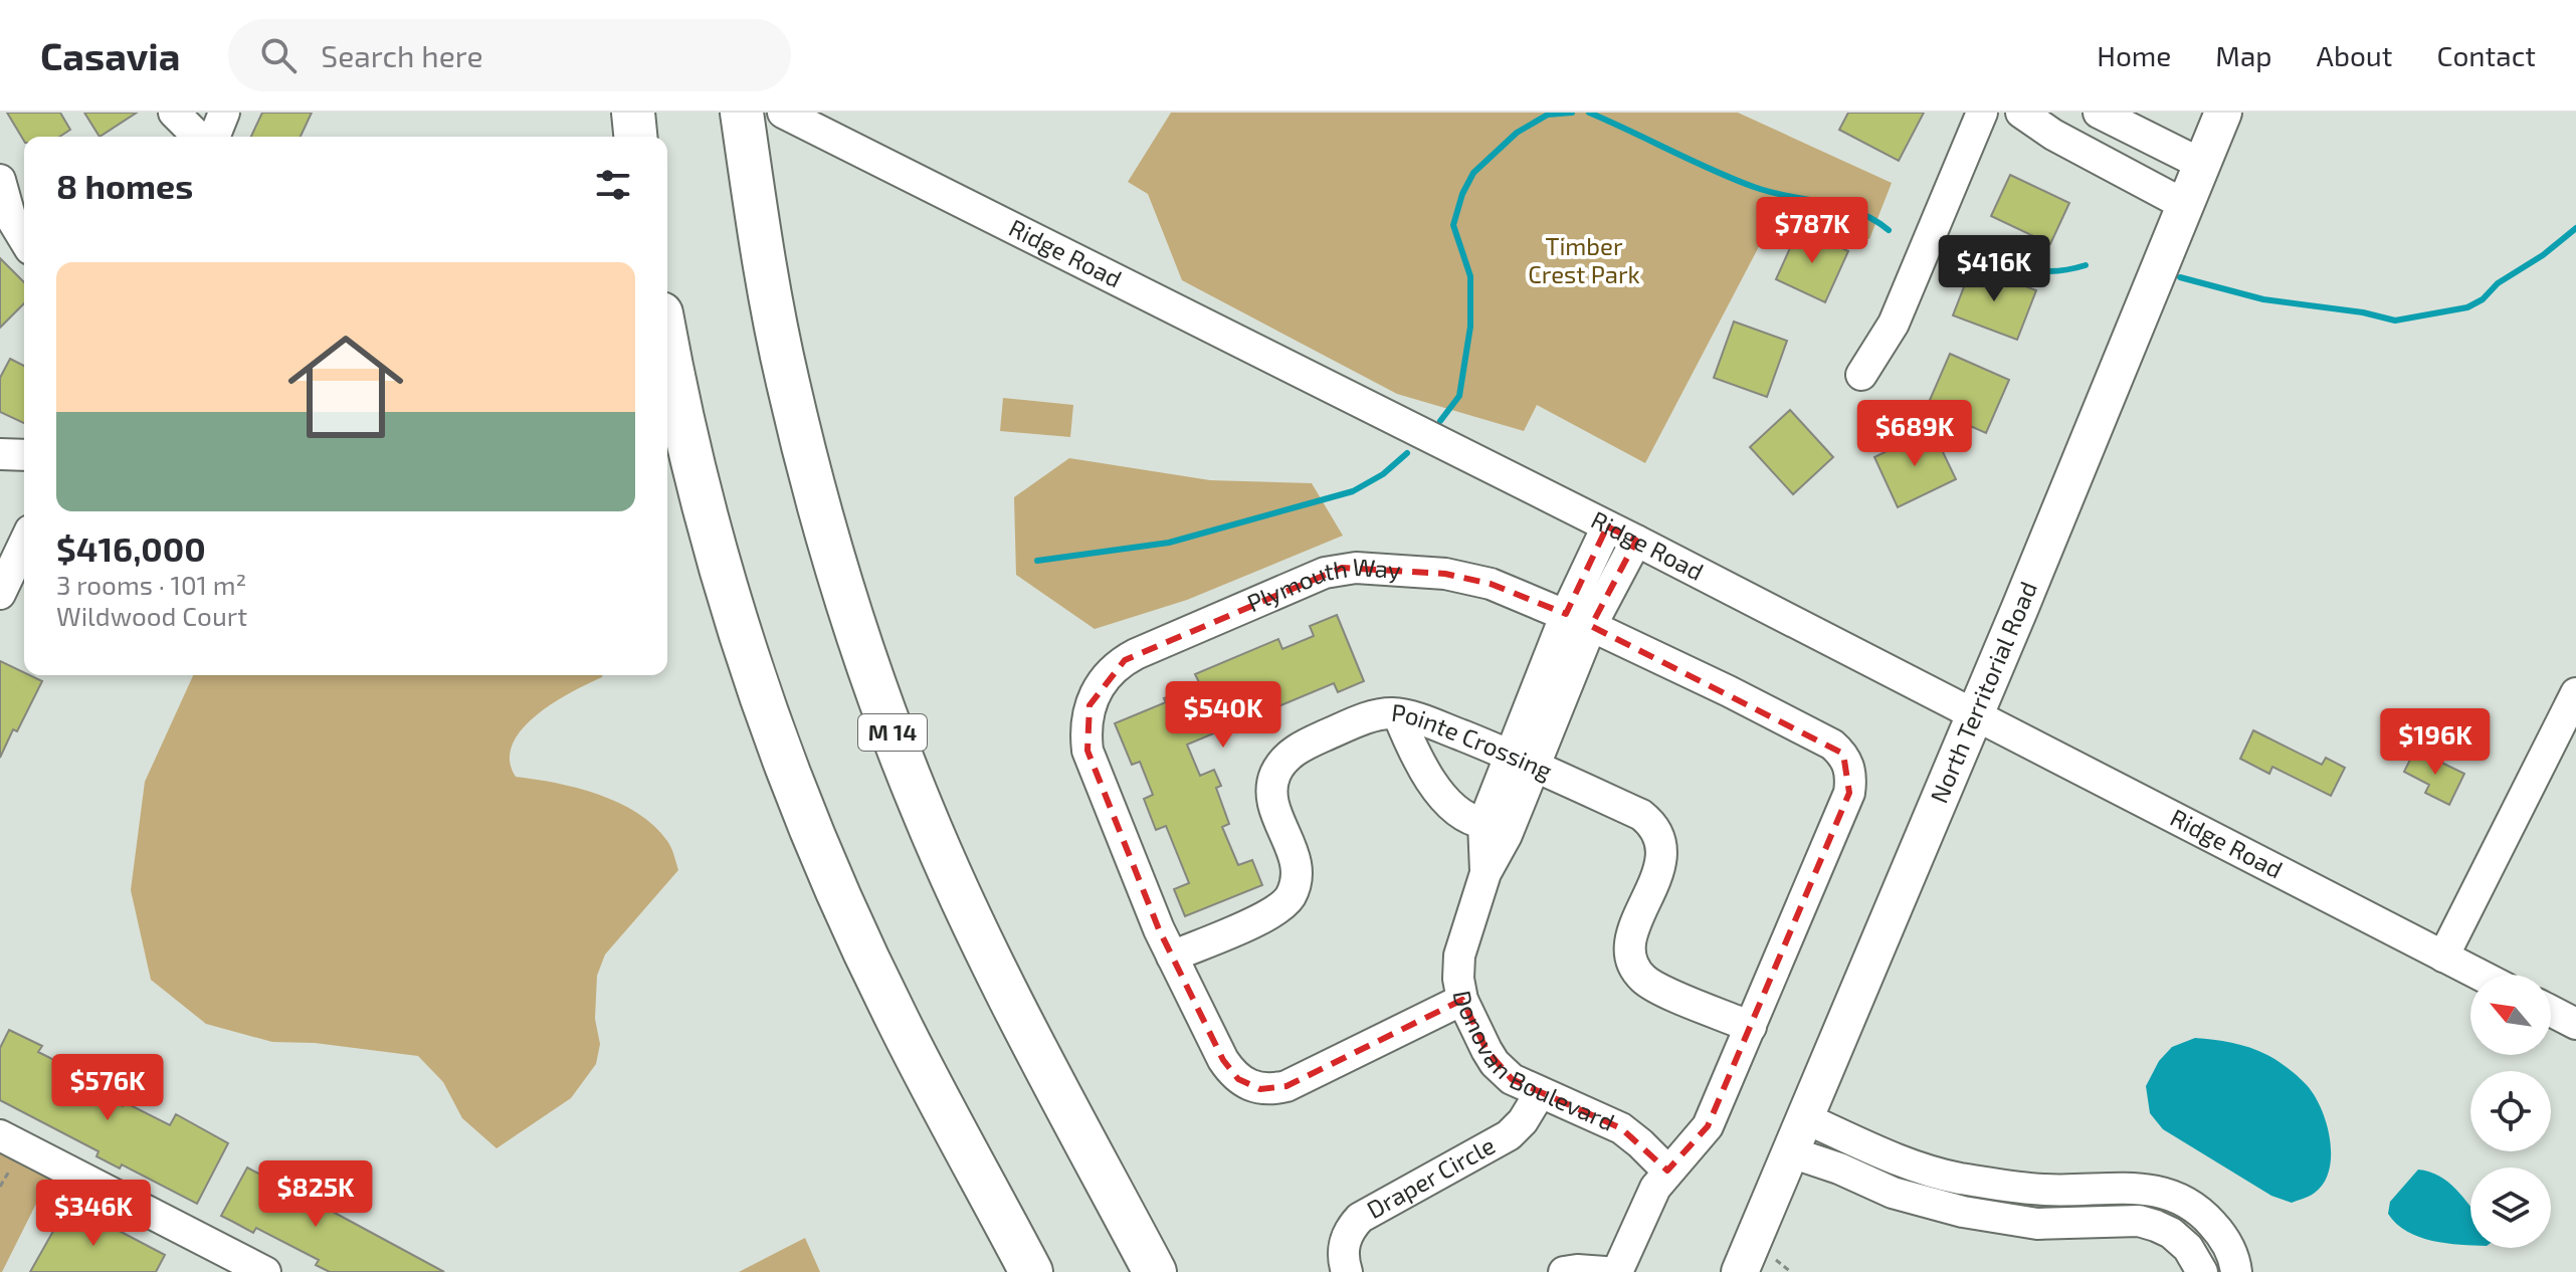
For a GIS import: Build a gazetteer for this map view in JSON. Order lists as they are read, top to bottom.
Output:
{
  "streets": {
    "highway": ["M 14"],
    "main road": ["North Territorial Road"],
    "street": [
      "Ridge Road",
      "Plymouth Way",
      "Pointe Crossing",
      "Donovan Boulevard",
      "Draper Circle"
    ]
  },
  "crossings": [
    ["Ridge Road", "North Territorial Road"],
    ["Ridge Road", "Donovan Boulevard"],
    ["Plymouth Way", "Pointe Crossing"],
    ["Plymouth Way", "Donovan Boulevard"],
    ["Pointe Crossing", "Donovan Boulevard"],
    ["Donovan Boulevard", "Draper Circle"]
  ],
  "parks": ["Timber Crest Park"],
  "north": "top left",
  "page": {
    "header": "Casavia",
    "search": "Search here",
    "nav": [
      "Home",
      "Map",
      "About",
      "Contact"
    ],
    "heading": "8 homes",
    "price": [
      "$787K",
      "$416K",
      "$689K",
      "$540K",
      "$196K",
      "$576K",
      "$825K",
      "$346K"
    ],
    "list": [
      {
        "name": "$416,000",
        "note": "3 rooms · 101 m² · Wildwood Court"
      }
    ]
  }
}
